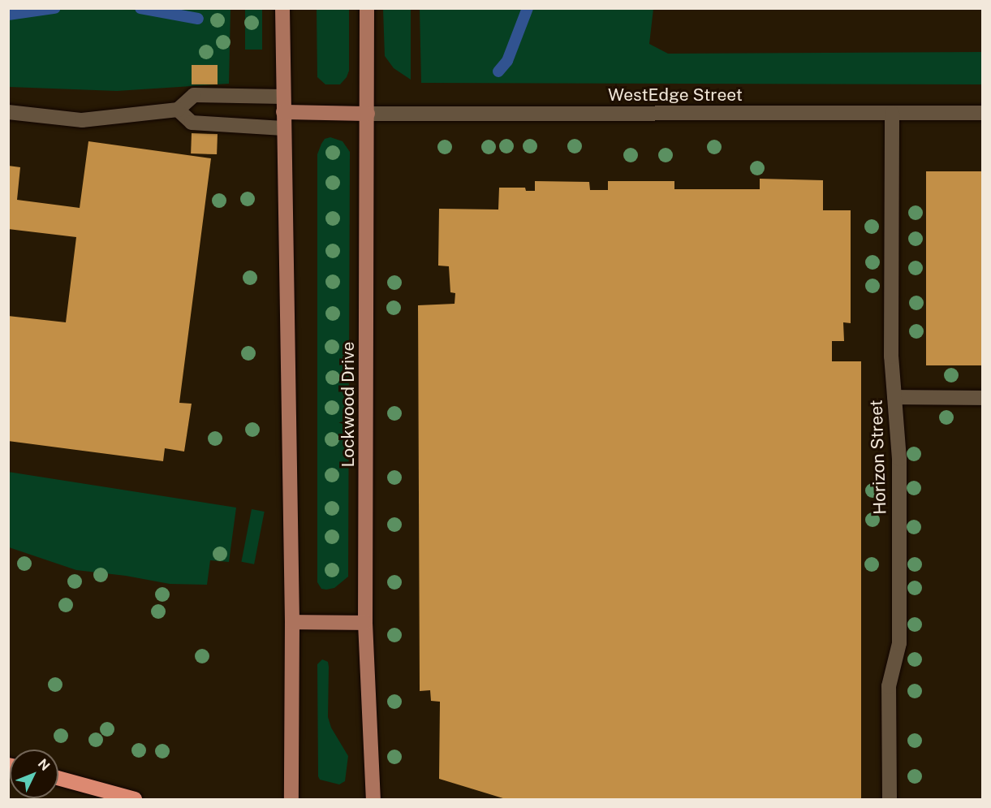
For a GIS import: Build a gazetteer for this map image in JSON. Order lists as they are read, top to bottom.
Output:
{
  "streets": {
    "main road": ["Lockwood Drive"],
    "street": ["WestEdge Street", "Horizon Street"]
  },
  "crossings": [
    ["WestEdge Street", "Lockwood Drive"],
    ["WestEdge Street", "Horizon Street"]
  ],
  "north": "top right"
}
